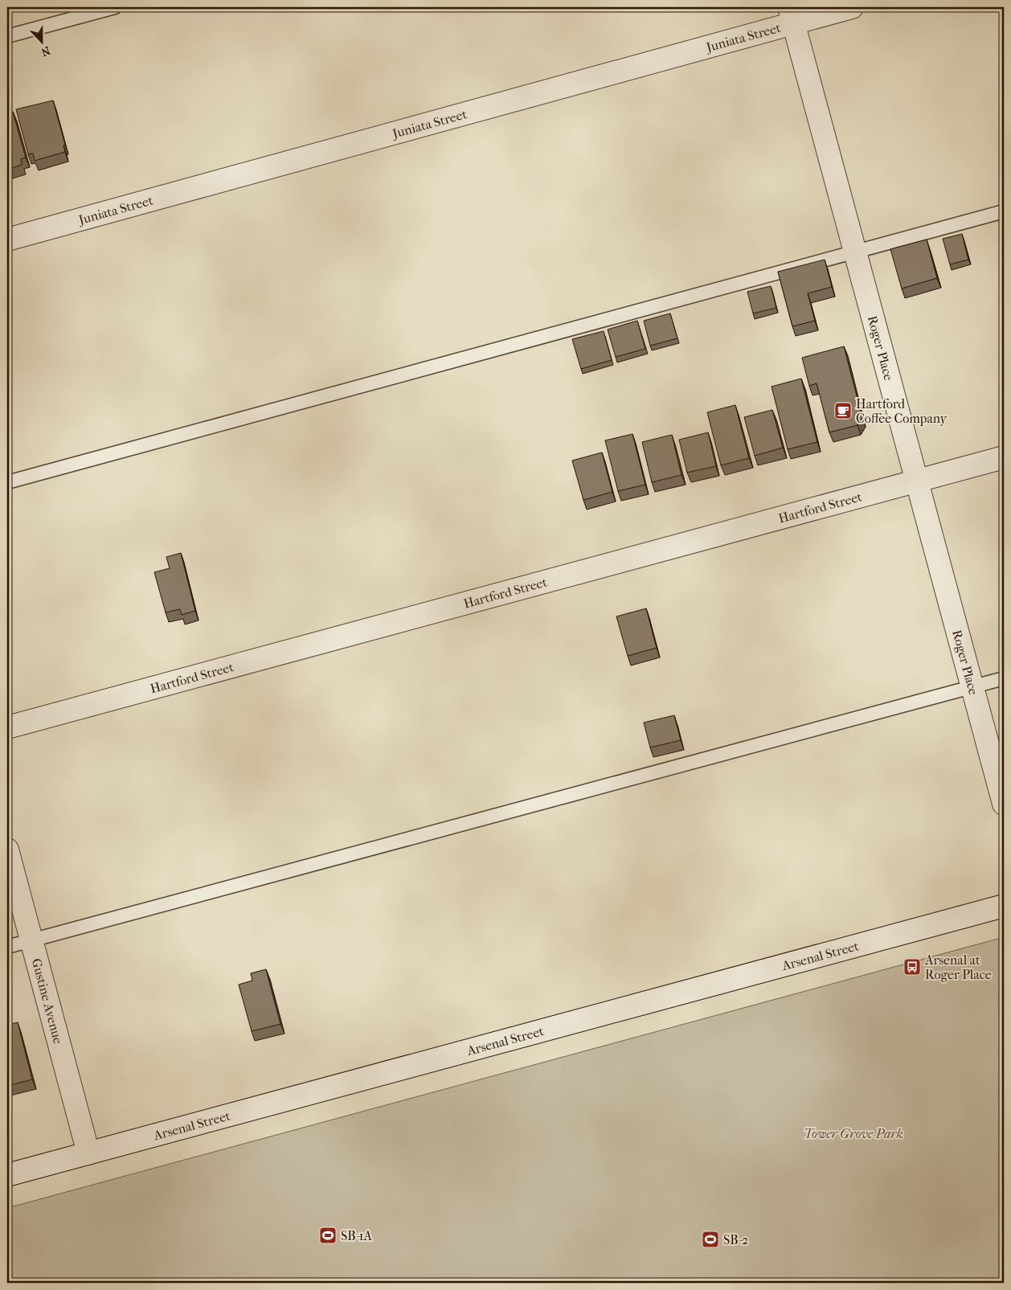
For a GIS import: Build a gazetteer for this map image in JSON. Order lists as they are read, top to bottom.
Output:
{
  "streets": {
    "street": [
      "Juniata Street",
      "Roger Place",
      "Hartford Street",
      "Arsenal Street",
      "Gustine Avenue"
    ]
  },
  "crossings": [
    ["Juniata Street", "Roger Place"],
    ["Roger Place", "Hartford Street"],
    ["Arsenal Street", "Gustine Avenue"]
  ],
  "parks": ["Tower Grove Park"],
  "places": {
    "cafe": ["Hartford Coffee Company"],
    "bus stop": ["Arsenal at Roger Place"],
    "sports": ["SB-1A", "SB-2"]
  },
  "north": "bottom"
}
